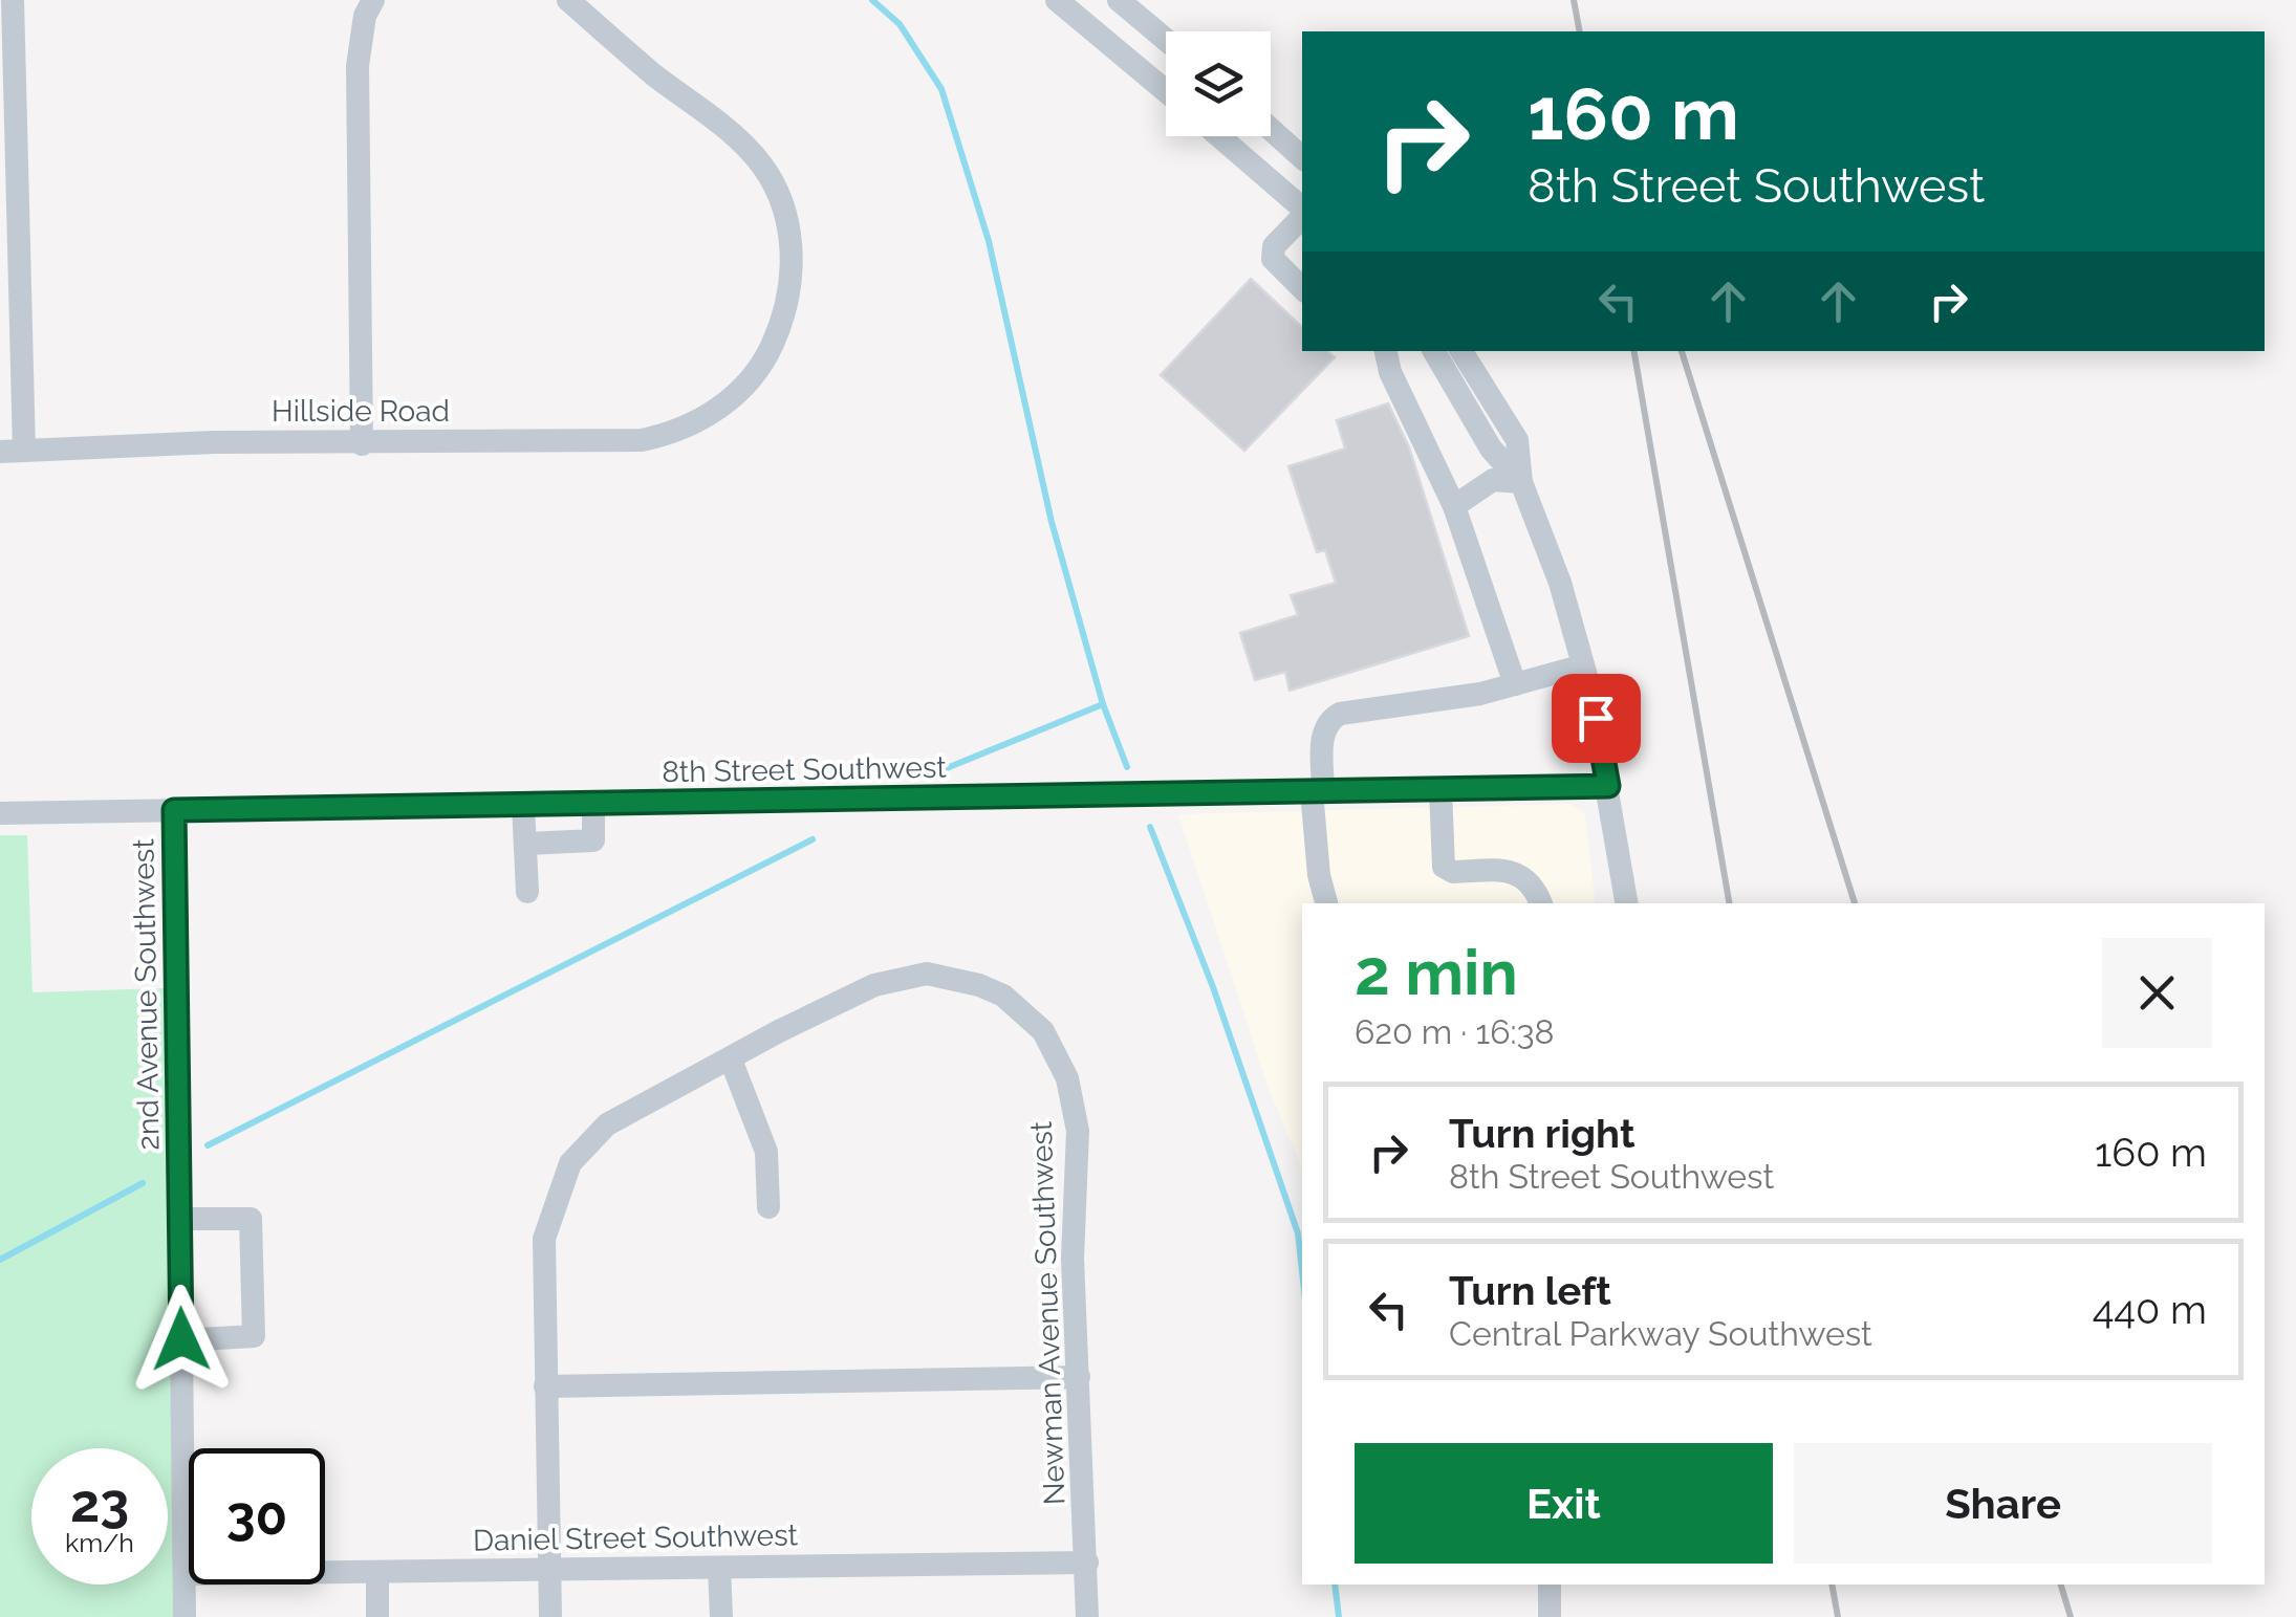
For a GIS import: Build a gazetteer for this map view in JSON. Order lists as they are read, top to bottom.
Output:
{
  "streets": {
    "street": [
      "Hillside Road",
      "8th Street Southwest",
      "2nd Avenue Southwest",
      "Newman Avenue Southwest",
      "Daniel Street Southwest"
    ]
  },
  "crossings": [
    ["8th Street Southwest", "2nd Avenue Southwest"],
    ["2nd Avenue Southwest", "Daniel Street Southwest"],
    ["Newman Avenue Southwest", "Daniel Street Southwest"]
  ],
  "page": {
    "turn": ["160 m", "8th Street Southwest"],
    "heading": ["2 min", "620 m · 16:38"],
    "list": [
      {
        "name": "Turn right",
        "note": "8th Street Southwest",
        "value": "160 m"
      },
      {
        "name": "Turn left",
        "note": "Central Parkway Southwest",
        "value": "440 m"
      }
    ],
    "buttons": ["Exit", "Share"],
    "speed": "23 km/h",
    "limit": "30"
  }
}
